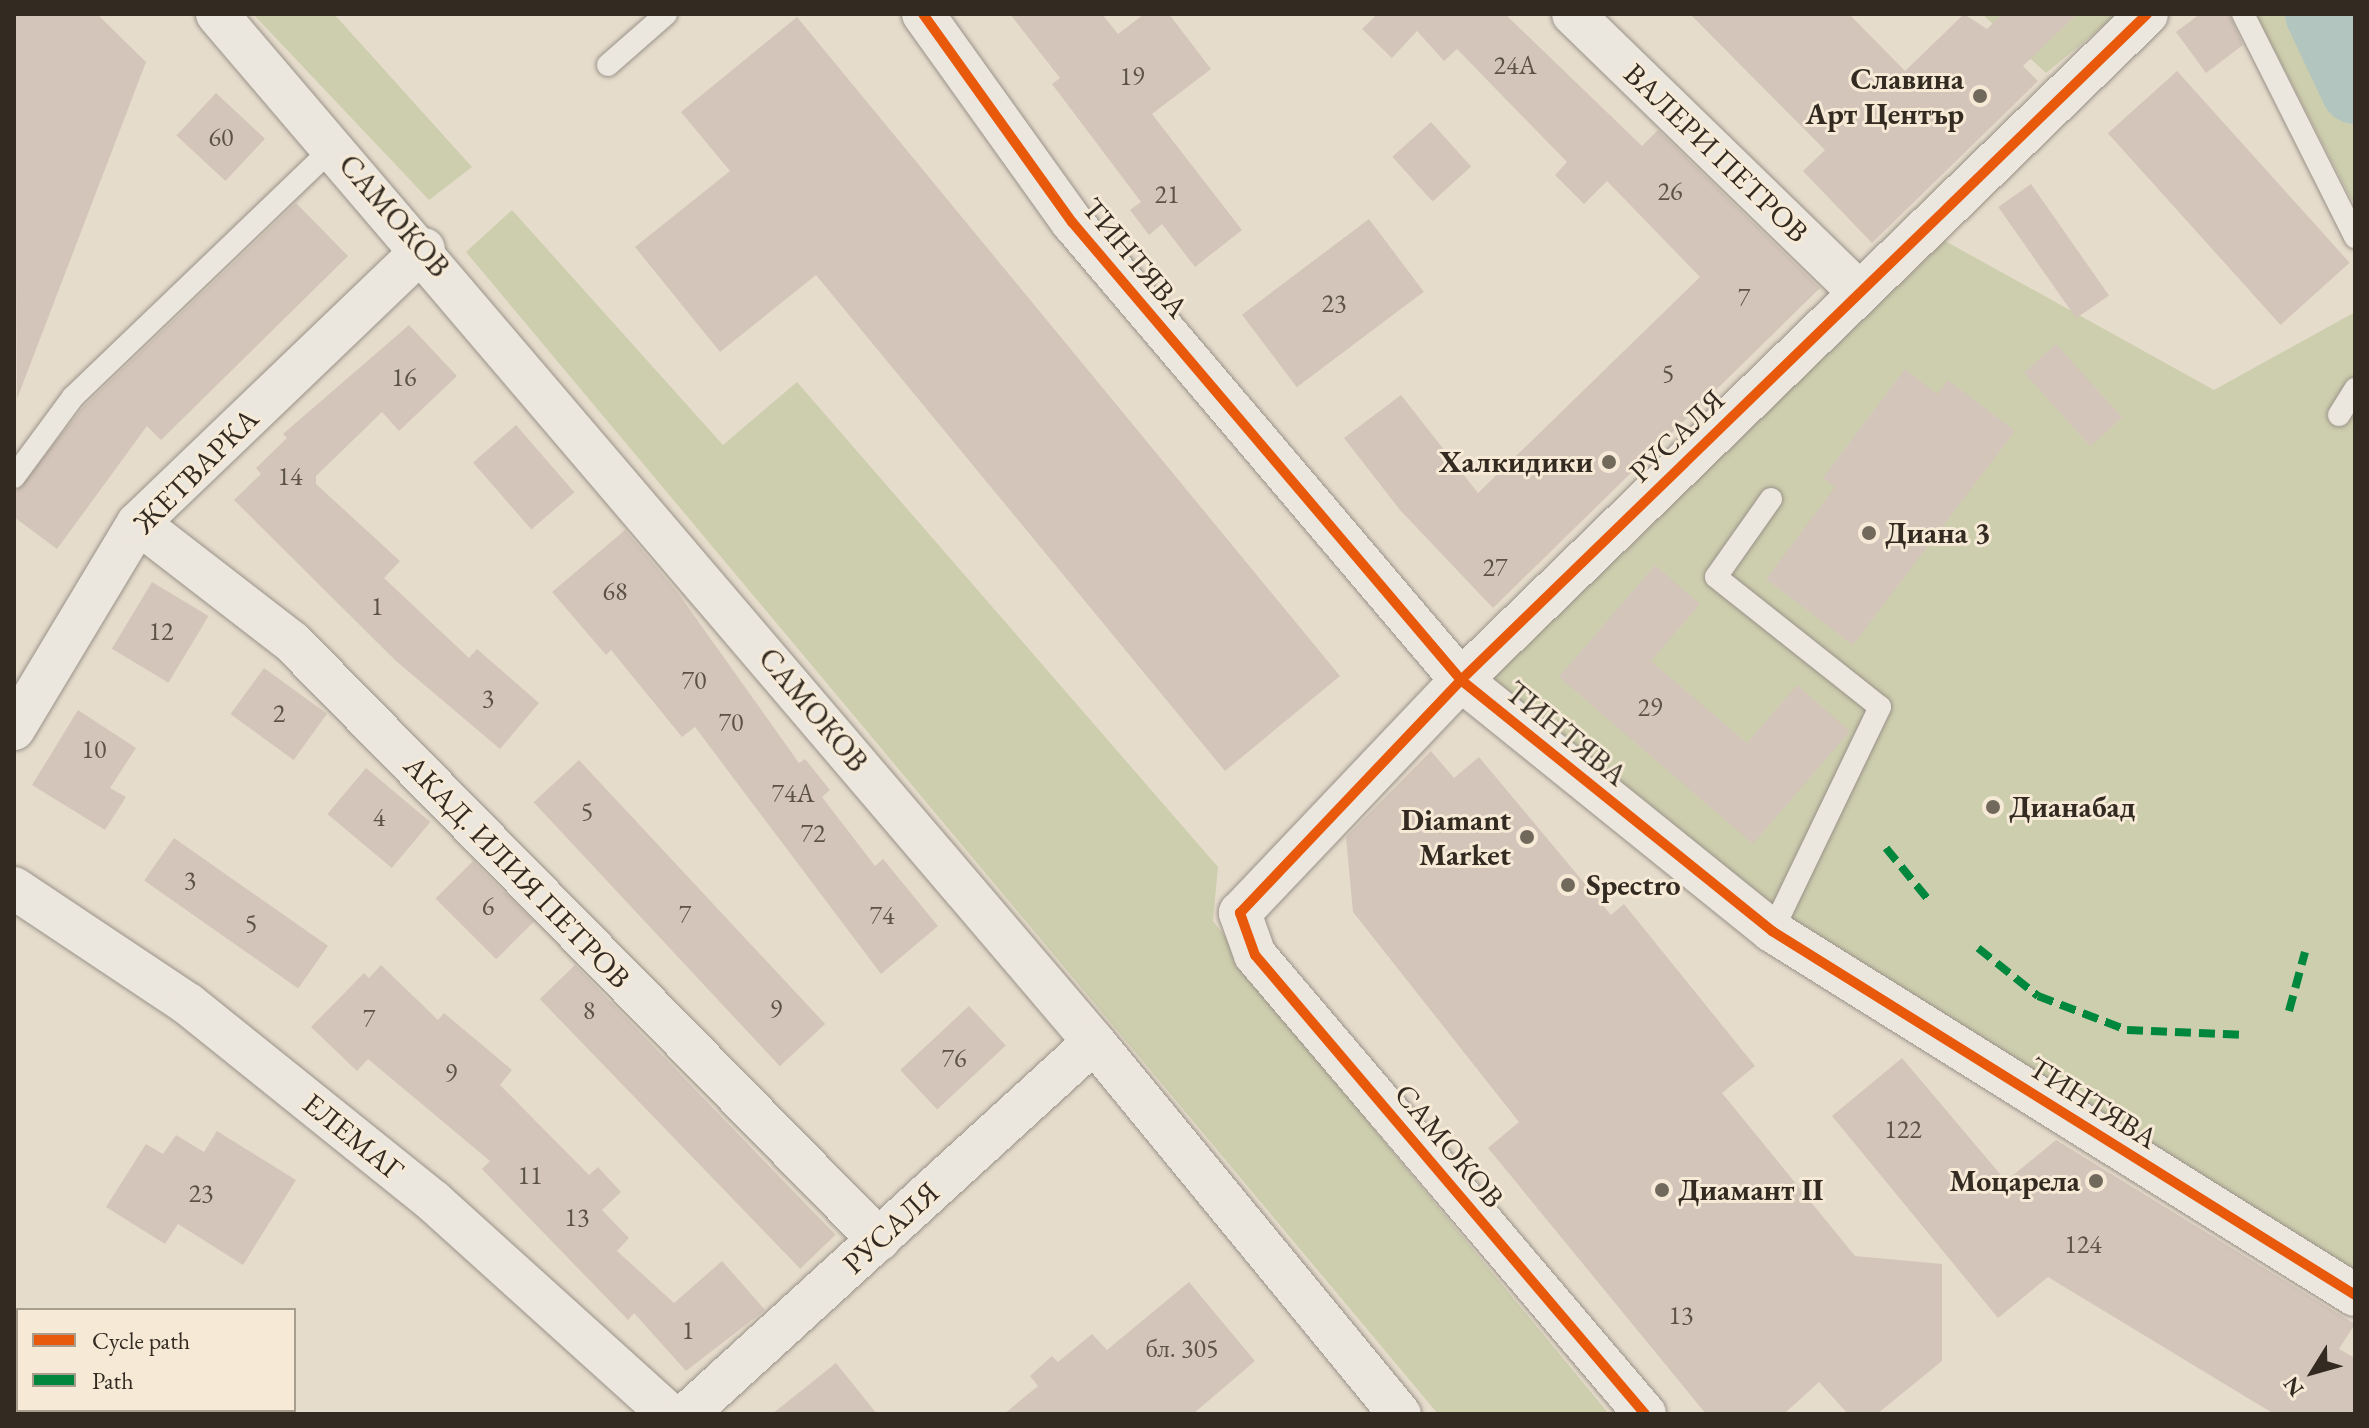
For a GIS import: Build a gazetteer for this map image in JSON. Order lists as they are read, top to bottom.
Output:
{
  "streets": {
    "street": [
      "ВАЛЕРИ ПЕТРОВ",
      "САМОКОВ",
      "ТИНТЯВА",
      "РУСАЛЯ",
      "ЖЕТВАРКА",
      "АКАД. ИЛИЯ ПЕТРОВ",
      "ЕЛЕМАГ"
    ]
  },
  "crossings": [
    ["ВАЛЕРИ ПЕТРОВ", "РУСАЛЯ"],
    ["САМОКОВ", "РУСАЛЯ"],
    ["САМОКОВ", "ЖЕТВАРКА"],
    ["ТИНТЯВА", "РУСАЛЯ"],
    ["РУСАЛЯ", "АКАД. ИЛИЯ ПЕТРОВ"],
    ["ЖЕТВАРКА", "АКАД. ИЛИЯ ПЕТРОВ"]
  ],
  "places": [
    "Славина Арт Център",
    "Халкидики",
    "Диана 3",
    "Дианабад",
    "Diamant Market",
    "Spectro",
    "Моцарела",
    "Диамант II"
  ],
  "house_numbers": [
    "24А",
    "19",
    "60",
    "26",
    "21",
    "7",
    "23",
    "5",
    "16",
    "14",
    "27",
    "68",
    "1",
    "12",
    "70",
    "3",
    "29",
    "2",
    "70",
    "10",
    "74А",
    "5",
    "4",
    "72",
    "3",
    "6",
    "7",
    "74",
    "5",
    "9",
    "8",
    "7",
    "76",
    "9",
    "122",
    "11",
    "23",
    "13",
    "124",
    "13",
    "1",
    "бл. 305"
  ],
  "legend": ["Cycle path", "Path"],
  "north": "bottom left"
}
